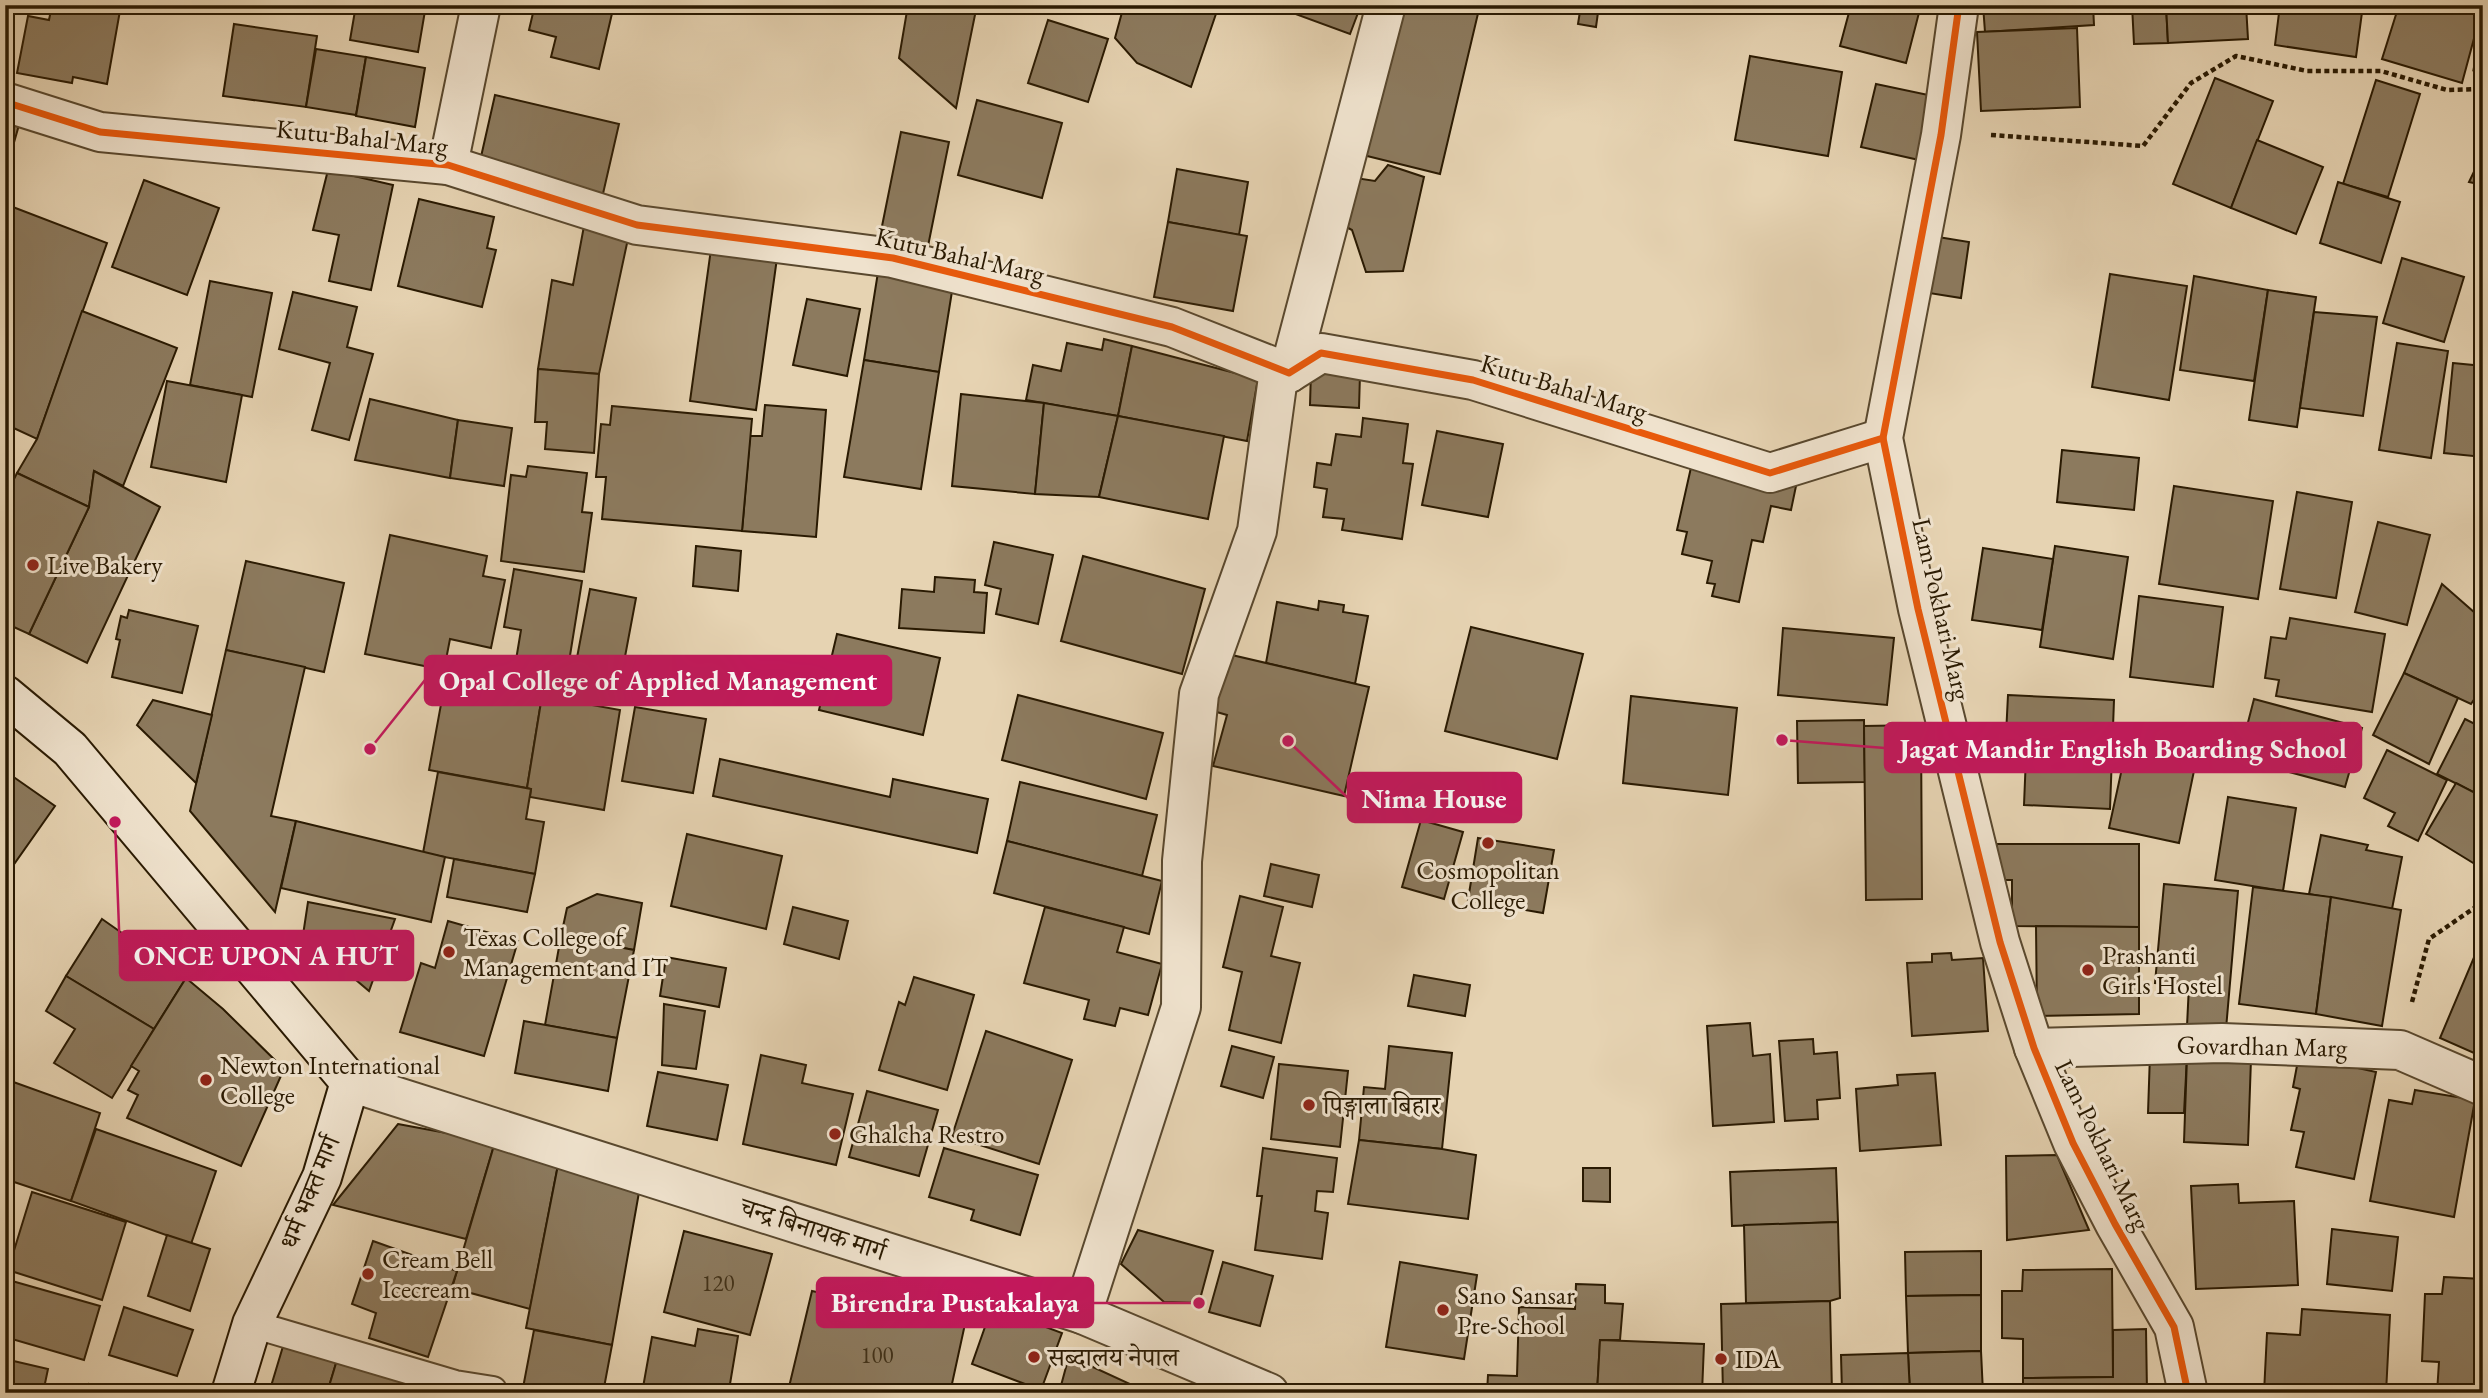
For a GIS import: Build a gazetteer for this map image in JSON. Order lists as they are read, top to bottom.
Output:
{
  "streets": {
    "street": [
      "Kutu Bahal Marg",
      "Lam Pokhari Marg",
      "Govardhan Marg",
      "धर्म भक्त मार्ग",
      "चन्द्र बिनायक मार्ग"
    ]
  },
  "crossings": [
    ["Kutu Bahal Marg", "Lam Pokhari Marg"],
    ["Lam Pokhari Marg", "Govardhan Marg"],
    ["धर्म भक्त मार्ग", "चन्द्र बिनायक मार्ग"]
  ],
  "places": [
    "Live Bakery",
    "Jagat Mandir English Boarding School",
    "Nima House",
    "Opal College of Applied Management",
    "ONCE UPON A HUT",
    "Cosmopolitan College",
    "Texas College of Management and IT",
    "Prashanti Girls Hostel",
    "Newton International College",
    "पिङ्गाला बिहार",
    "Ghalcha Restro",
    "Cream Bell Icecream",
    "Birendra Pustakalaya",
    "Sano Sansar Pre-School",
    "सब्दालय नेपाल",
    "IDA"
  ],
  "house_numbers": ["120", "100"]
}
